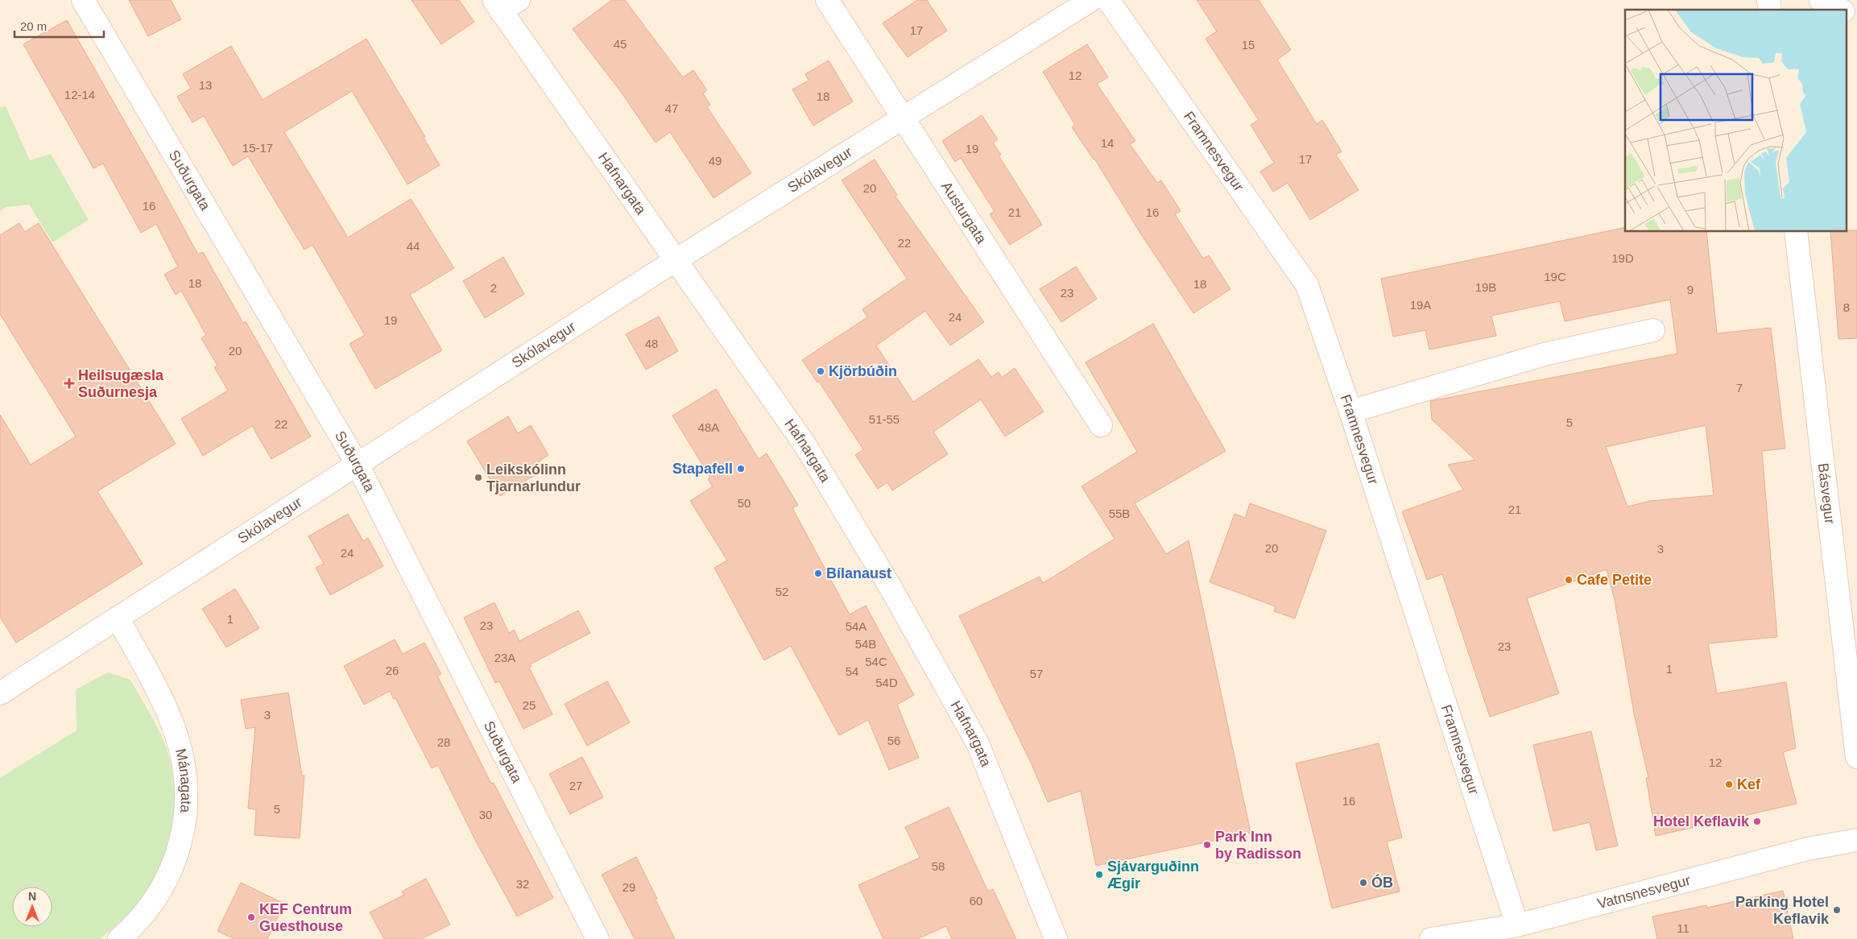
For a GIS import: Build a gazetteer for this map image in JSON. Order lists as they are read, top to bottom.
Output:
{
  "streets": {
    "street": [
      "Framnesvegur",
      "Skólavegur",
      "Suðurgata",
      "Hafnargata",
      "Austurgata",
      "Básvegur",
      "Mánagata",
      "Vatnsnesvegur"
    ]
  },
  "crossings": [
    ["Framnesvegur", "Vatnsnesvegur"],
    ["Skólavegur", "Suðurgata"],
    ["Skólavegur", "Hafnargata"],
    ["Skólavegur", "Austurgata"],
    ["Skólavegur", "Mánagata"]
  ],
  "places": {
    "other": [
      "Kjörbúðin",
      "Stapafell",
      "Leikskólinn Tjarnarlundur",
      "Bílanaust",
      "Cafe Petite",
      "Kef",
      "Hotel Keflavik",
      "Park Inn by Radisson",
      "Sjávarguðinn Ægir",
      "ÓB",
      "Parking Hotel Keflavik",
      "KEF Centrum Guesthouse"
    ],
    "health": ["Heilsugæsla Suðurnesja"]
  },
  "house_numbers": [
    "17",
    "45",
    "15",
    "12",
    "13",
    "12-14",
    "18",
    "47",
    "14",
    "15-17",
    "19",
    "17",
    "49",
    "20",
    "16",
    "21",
    "16",
    "22",
    "44",
    "19D",
    "19C",
    "18",
    "18",
    "19B",
    "2",
    "9",
    "23",
    "19A",
    "8",
    "24",
    "19",
    "48",
    "20",
    "7",
    "51-55",
    "5",
    "22",
    "48A",
    "50",
    "21",
    "55B",
    "20",
    "3",
    "24",
    "52",
    "1",
    "23",
    "54A",
    "54B",
    "23",
    "23A",
    "54C",
    "1",
    "26",
    "54",
    "57",
    "54D",
    "25",
    "3",
    "56",
    "28",
    "12",
    "27",
    "16",
    "5",
    "30",
    "58",
    "32",
    "29",
    "60",
    "11"
  ],
  "scale_bar": "20 m",
  "north": "top"
}
